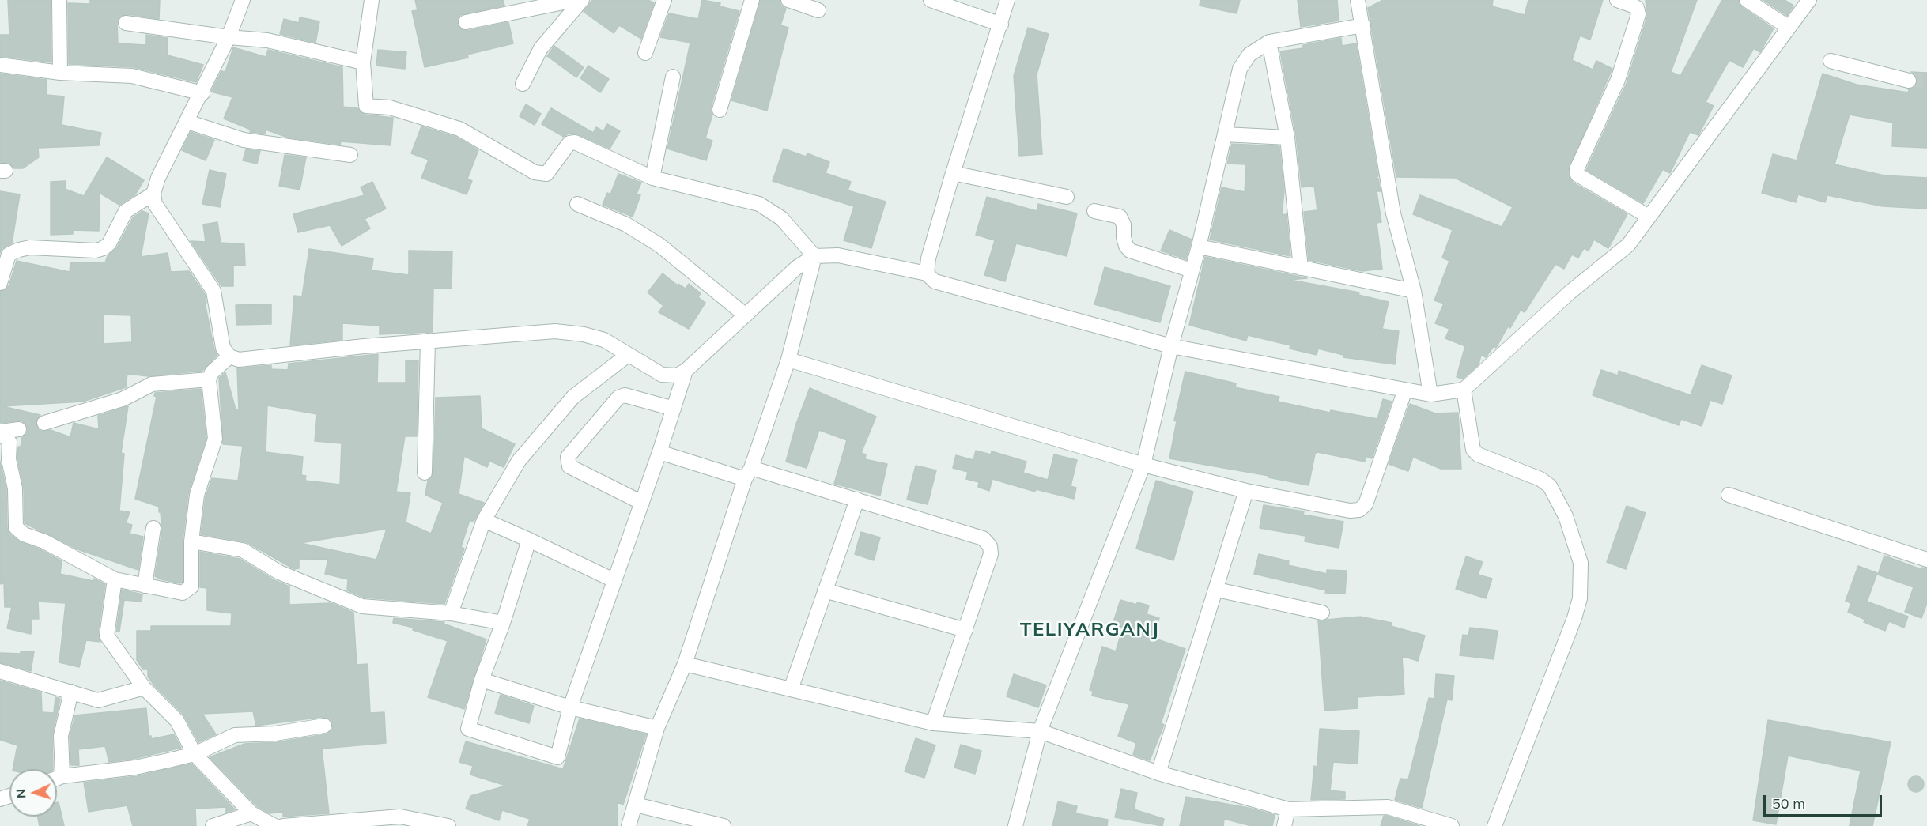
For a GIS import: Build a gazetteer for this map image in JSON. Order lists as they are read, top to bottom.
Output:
{
  "districts": ["TELIYARGANJ"],
  "scale_bar": "50 m",
  "north": "left"
}
